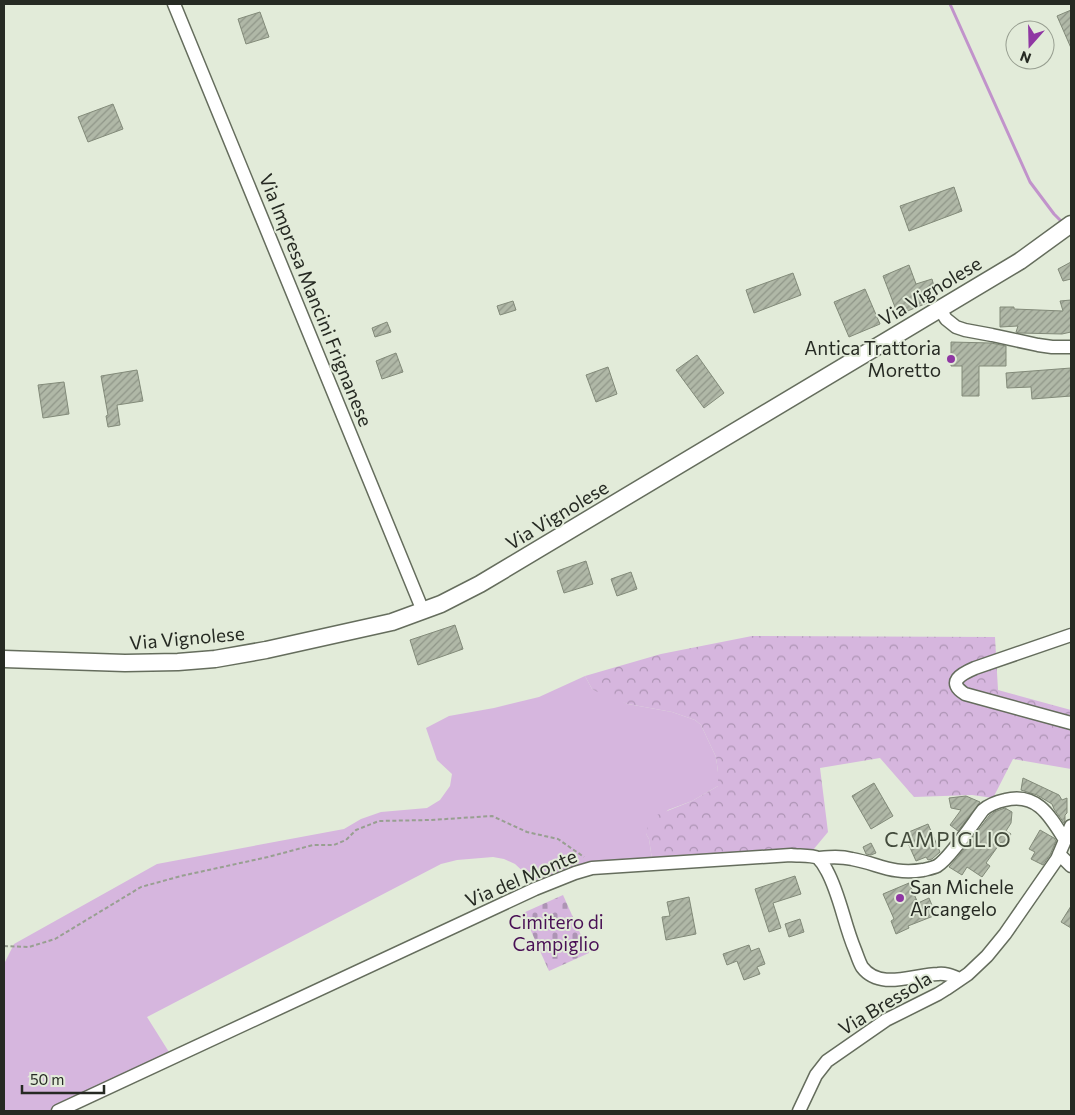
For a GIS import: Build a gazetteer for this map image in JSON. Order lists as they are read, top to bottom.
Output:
{
  "streets": {
    "main road": ["Via Vignolese"],
    "street": ["Via Impresa Mancini Frignanese", "Via del Monte", "Via Bressola"]
  },
  "crossings": [
    ["Via Vignolese", "Via Impresa Mancini Frignanese"],
    ["Via del Monte", "Via Bressola"]
  ],
  "districts": ["CAMPIGLIO"],
  "parks": ["Cimitero di Campiglio"],
  "places": ["Antica Trattoria Moretto", "San Michele Arcangelo"],
  "scale_bar": "50 m",
  "north": "bottom"
}
